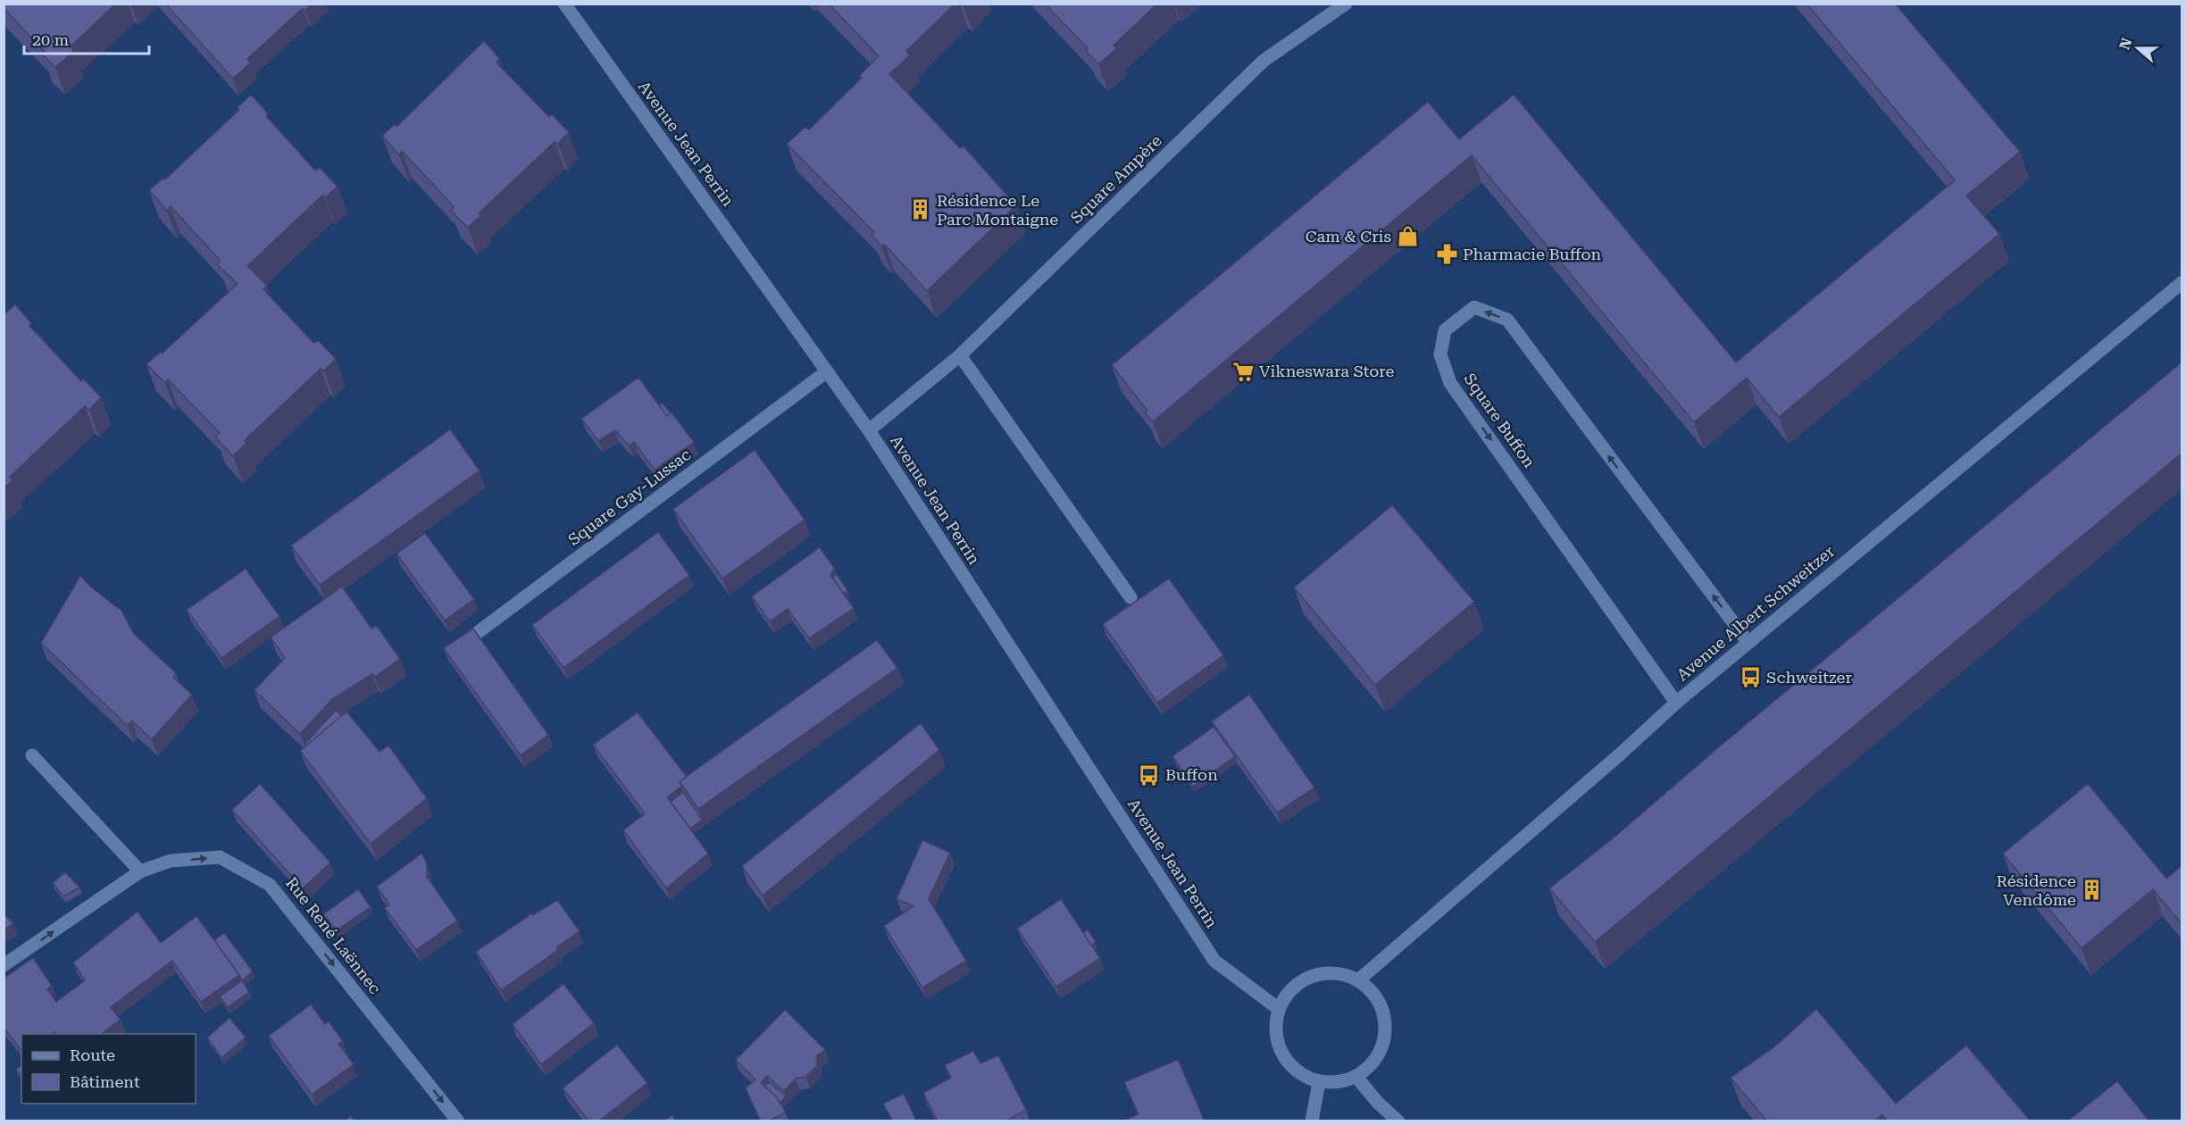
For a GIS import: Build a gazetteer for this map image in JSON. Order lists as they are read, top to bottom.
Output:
{
  "streets": {
    "street": [
      "Avenue Jean Perrin",
      "Square Ampère",
      "Square Buffon",
      "Square Gay-Lussac",
      "Avenue Albert Schweitzer",
      "Rue René Laënnec"
    ]
  },
  "crossings": [
    ["Avenue Jean Perrin", "Square Ampère"],
    ["Avenue Jean Perrin", "Square Gay-Lussac"],
    ["Avenue Jean Perrin", "Avenue Albert Schweitzer"],
    ["Square Buffon", "Avenue Albert Schweitzer"]
  ],
  "places": {
    "building": ["Résidence Le Parc Montaigne", "Résidence Vendôme"],
    "shop": ["Cam & Cris"],
    "pharmacy": ["Pharmacie Buffon"],
    "supermarket": ["Vikneswara Store"],
    "bus stop": ["Schweitzer", "Buffon"]
  },
  "legend": ["Route", "Bâtiment"],
  "scale_bar": "20 m",
  "north": "left"
}
